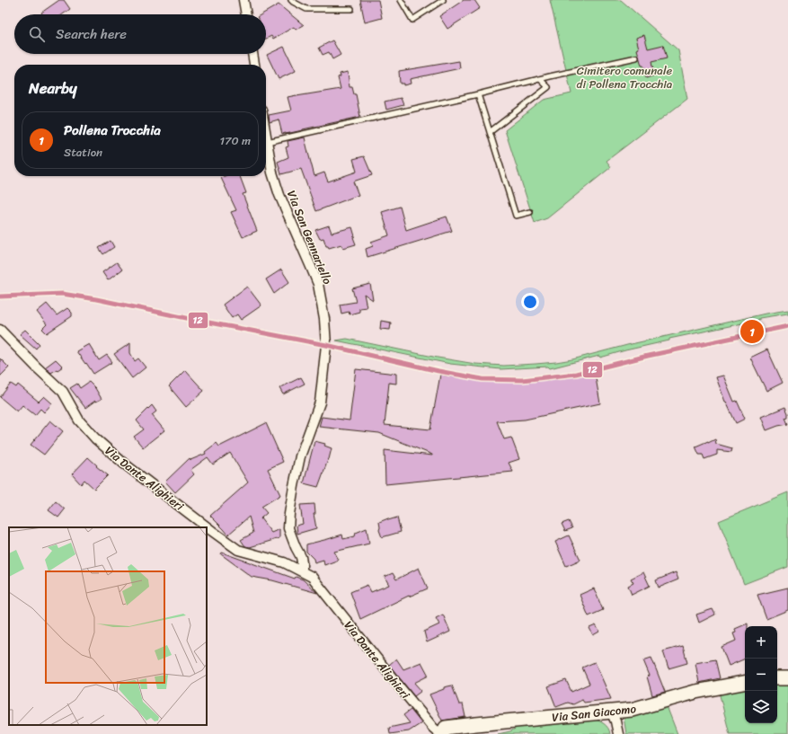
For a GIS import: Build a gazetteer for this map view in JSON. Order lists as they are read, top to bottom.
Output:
{
  "streets": {
    "street": ["Via San Gennariello", "Via Dante Alighieri", "Via San Giacomo"]
  },
  "crossings": [
    ["Via San Gennariello", "Via Dante Alighieri"],
    ["Via Dante Alighieri", "Via San Giacomo"]
  ],
  "parks": ["Cimitero comunale di Pollena Trocchia"],
  "lines": ["transit line 12"],
  "page": {
    "search": "Search here",
    "heading": "Nearby",
    "list": [
      {
        "mark": "1",
        "name": "Pollena Trocchia",
        "note": "Station",
        "value": "170 m"
      }
    ],
    "pins": "1",
    "map_buttons": ["+", "−"]
  }
}
